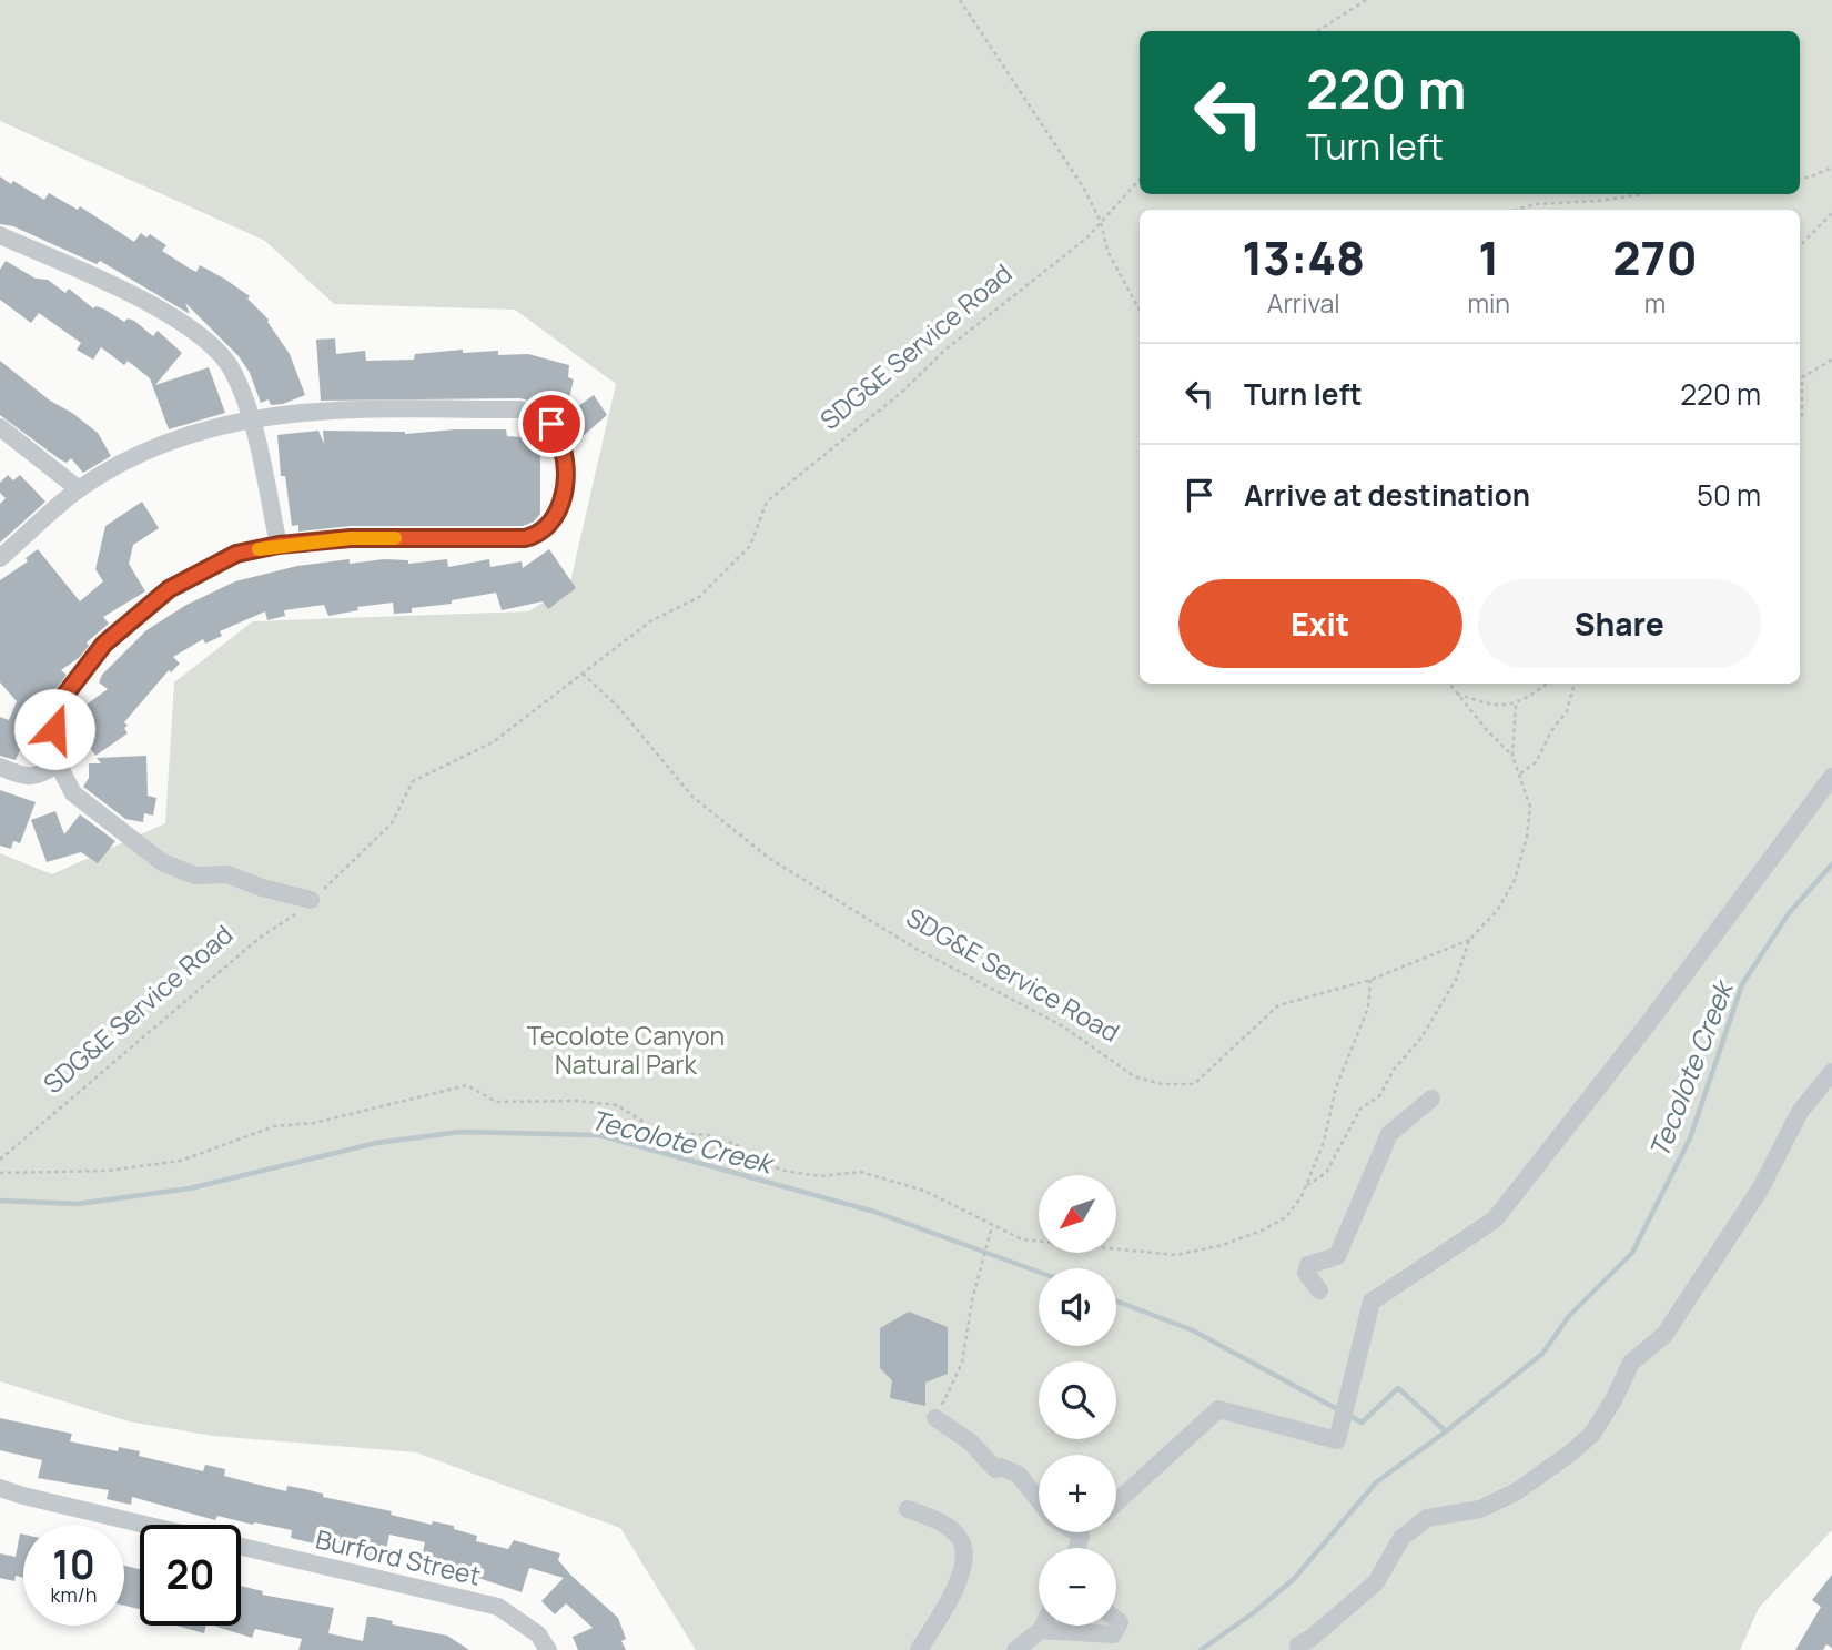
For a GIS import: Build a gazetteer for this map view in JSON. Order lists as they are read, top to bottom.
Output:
{
  "streets": {
    "street": ["Burford Street"],
    "path": ["SDG&E Service Road"]
  },
  "water": ["Tecolote Creek"],
  "parks": ["Tecolote Canyon Natural Park"],
  "north": "bottom left",
  "page": {
    "turn": ["220 m", "Turn left"],
    "eta": [
      "13:48",
      "Arrival",
      "1",
      "min",
      "270",
      "m"
    ],
    "list": [
      {
        "name": "Turn left",
        "value": "220 m"
      },
      {
        "name": "Arrive at destination",
        "value": "50 m"
      }
    ],
    "buttons": ["Exit", "Share"],
    "map_buttons": ["+", "−"],
    "speed": "10 km/h",
    "limit": "20"
  }
}
